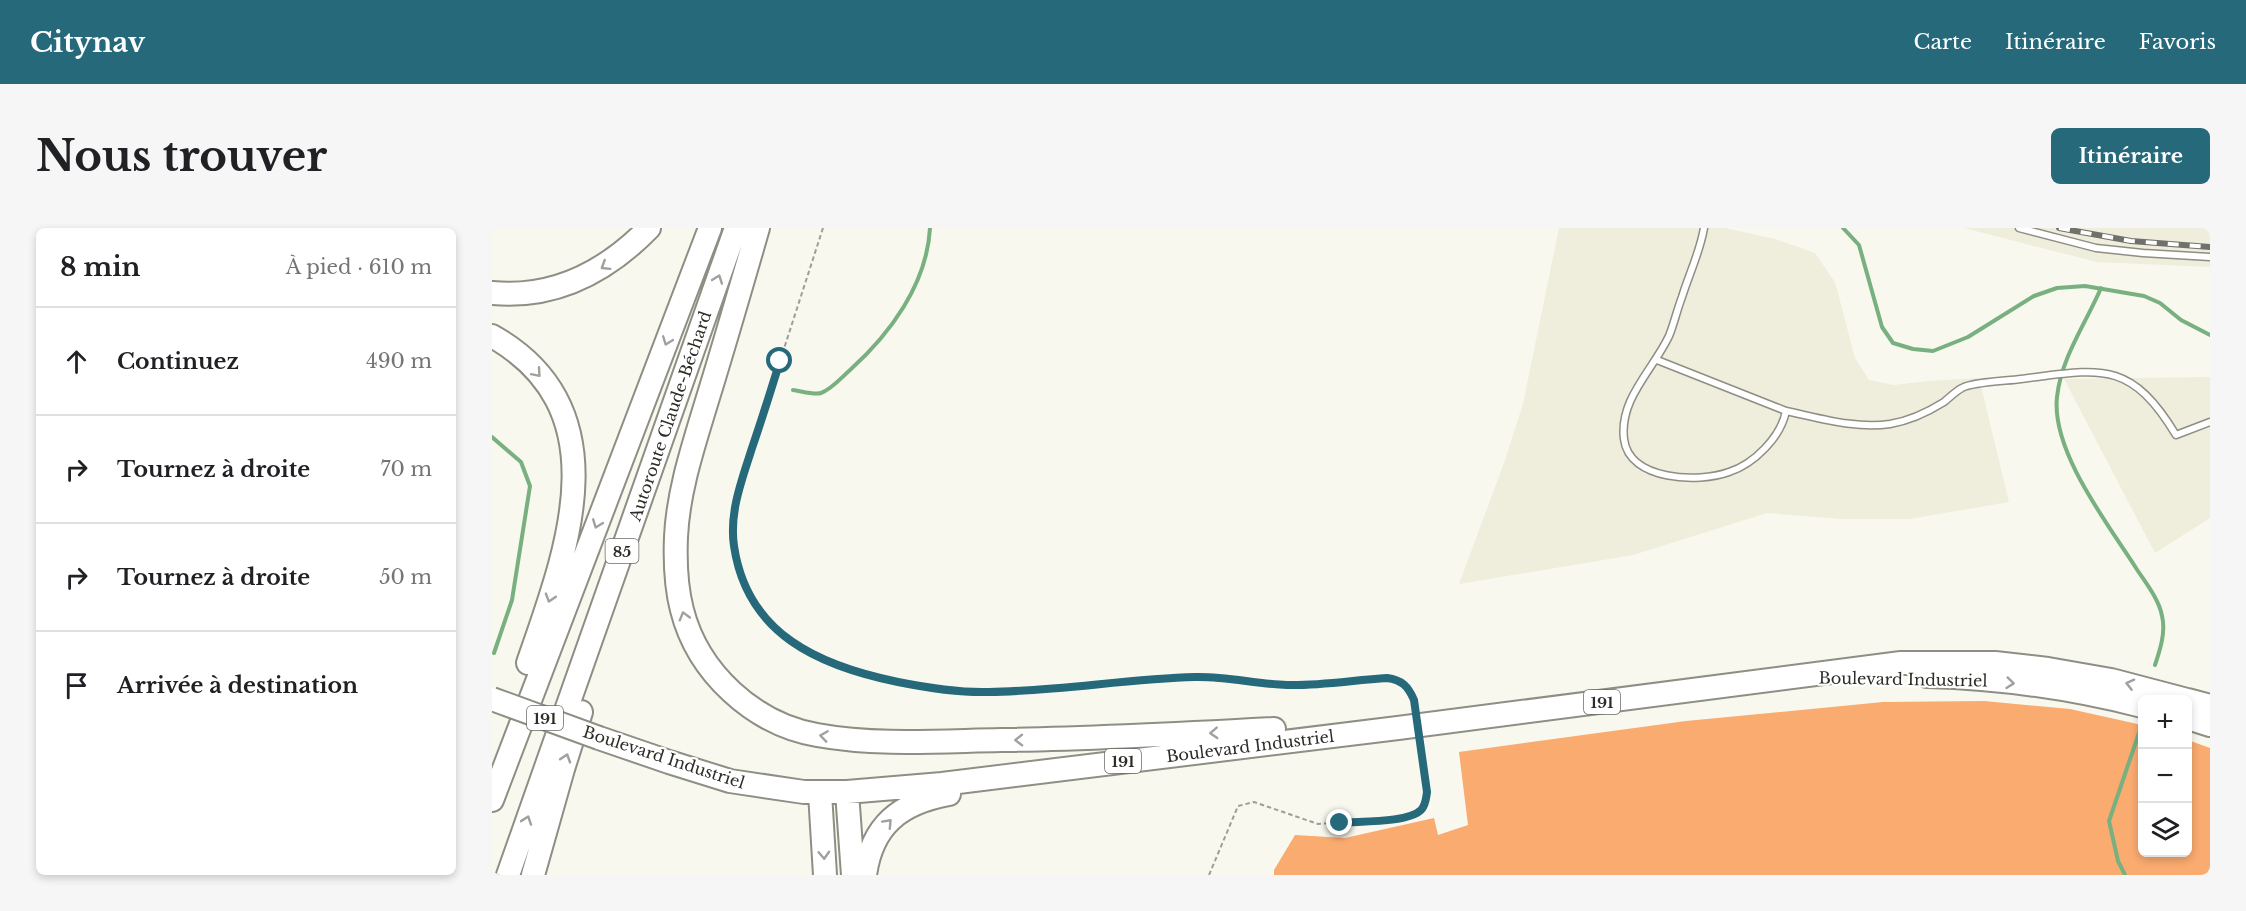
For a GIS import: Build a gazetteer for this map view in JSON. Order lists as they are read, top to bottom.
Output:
{
  "streets": {
    "highway": [
      "Autoroute Claude-Béchard",
      "85",
      "Boulevard Industriel",
      "191"
    ]
  },
  "page": {
    "header": "Citynav",
    "nav": ["Carte", "Itinéraire", "Favoris"],
    "buttons": "Itinéraire",
    "title": "Nous trouver",
    "heading": ["8 min", "À pied · 610 m"],
    "list": [
      ["Continuez", "490 m"],
      ["Tournez à droite", "70 m"],
      ["Tournez à droite", "50 m"],
      "Arrivée à destination"
    ],
    "map_buttons": ["+", "−"]
  }
}
